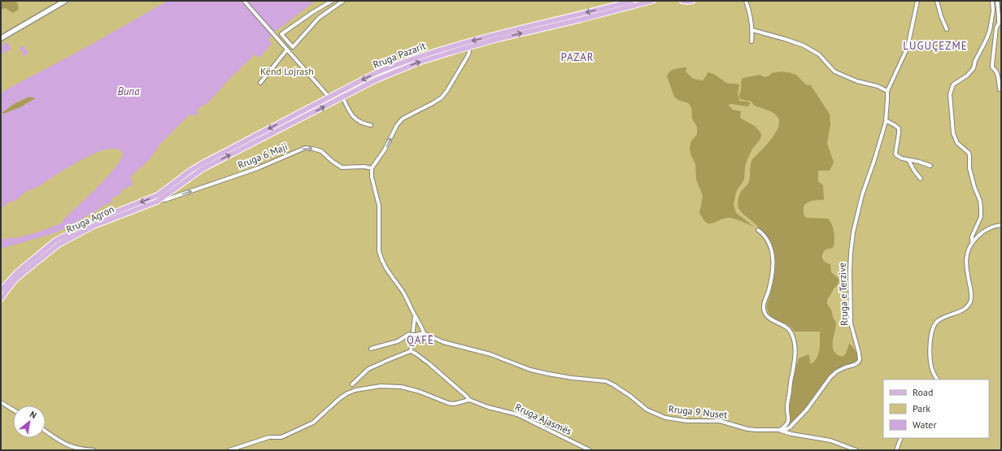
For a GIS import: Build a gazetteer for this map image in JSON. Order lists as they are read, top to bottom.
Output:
{
  "streets": {
    "main road": ["Rruga Pazarit", "Rruga Agron"],
    "street": [
      "Rruga 6 Maji",
      "Rruga e Terzive",
      "Rruga 9 Nuset",
      "Rruga Ajasmës"
    ]
  },
  "crossings": [
    ["Rruga Pazarit", "Rruga Agron"],
    ["Rruga 6 Maji", "Rruga Agron"],
    ["Rruga e Terzive", "Rruga 9 Nuset"]
  ],
  "one_way": ["Rruga 6 Maji"],
  "districts": ["LUGUÇEZME", "PAZAR", "QAFË"],
  "water": ["Buna"],
  "parks": ["Kënd Lojrash"],
  "legend": ["Road", "Park", "Water"],
  "north": "top right"
}
